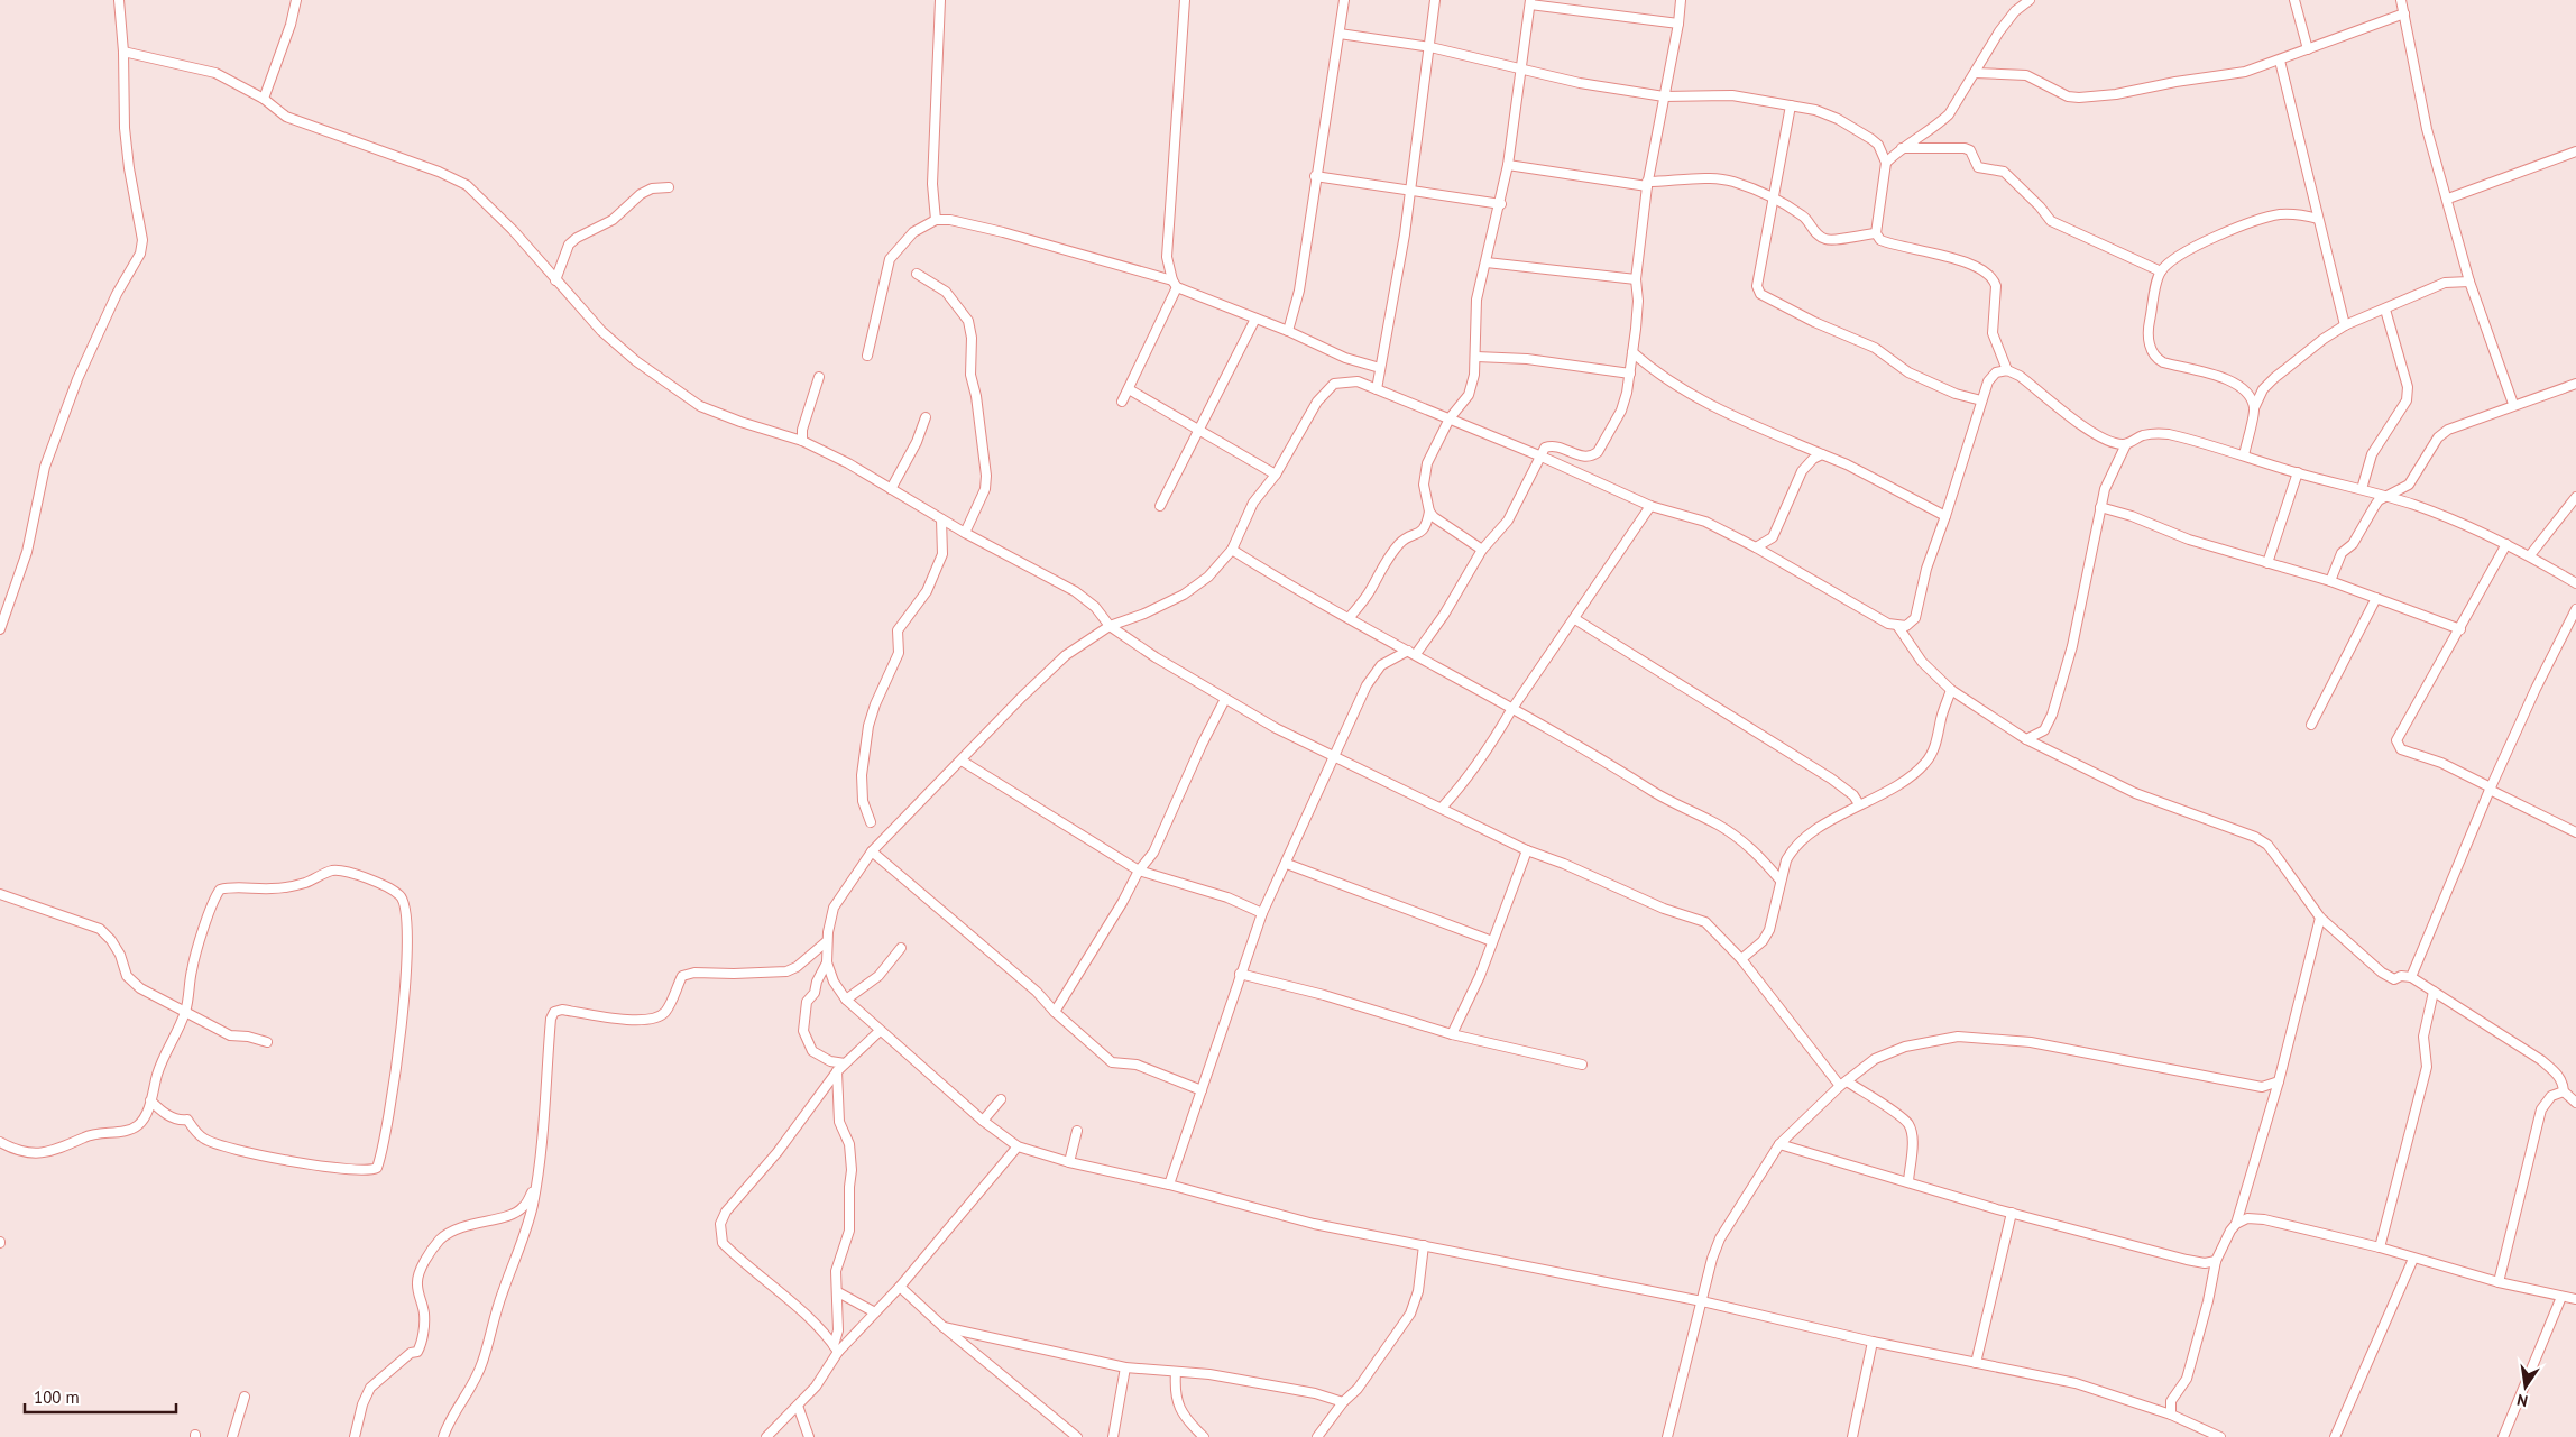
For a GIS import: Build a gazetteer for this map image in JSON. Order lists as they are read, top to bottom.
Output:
{
  "scale_bar": "100 m",
  "north": "bottom"
}
